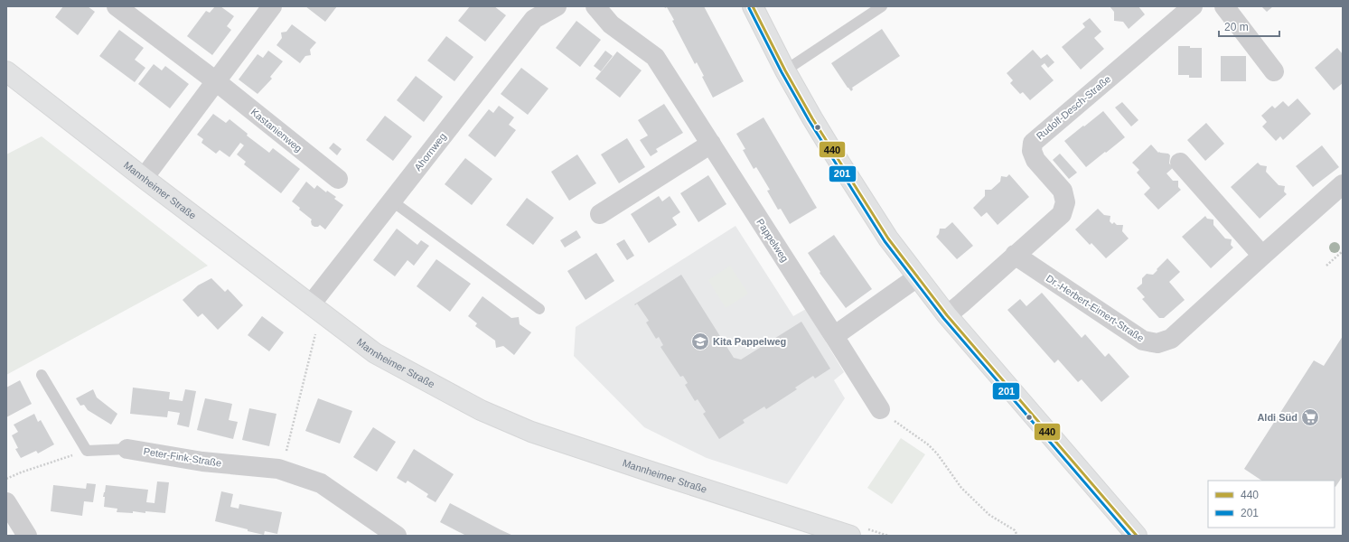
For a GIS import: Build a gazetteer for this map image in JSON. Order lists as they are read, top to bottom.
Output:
{
  "streets": {
    "street": [
      "Rudolf-Desch-Straße",
      "Kastanienweg",
      "Ahornweg",
      "Mannheimer Straße",
      "Pappelweg",
      "Dr.-Herbert-Eimert-Straße",
      "Peter-Fink-Straße"
    ]
  },
  "crossings": [
    ["Rudolf-Desch-Straße", "Dr.-Herbert-Eimert-Straße"],
    ["Ahornweg", "Mannheimer Straße"]
  ],
  "places": {
    "school or university": ["Kita Pappelweg"],
    "supermarket": ["Aldi Süd"]
  },
  "lines": ["transit line 440", "transit line 201"],
  "legend": ["440", "201"],
  "scale_bar": "20 m"
}
